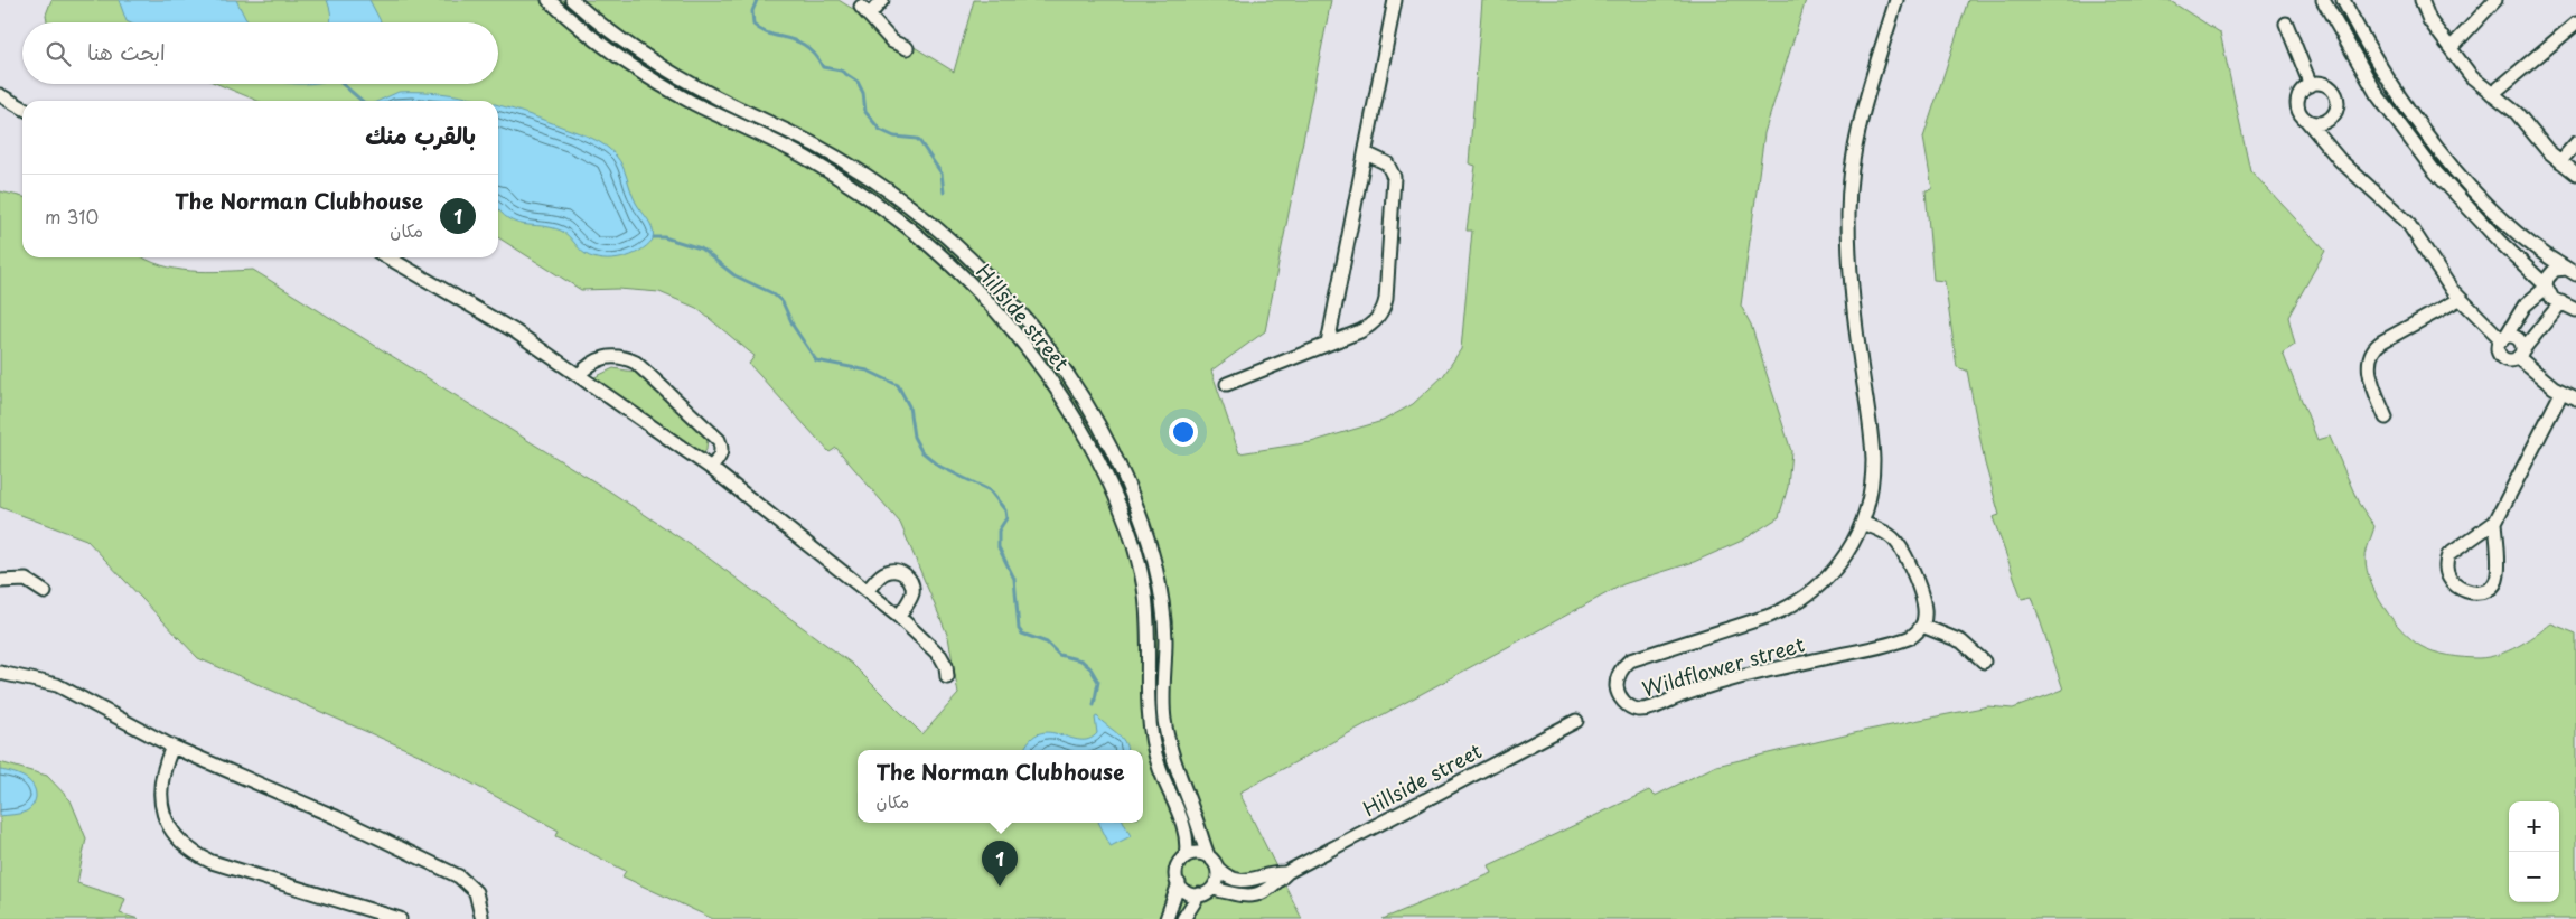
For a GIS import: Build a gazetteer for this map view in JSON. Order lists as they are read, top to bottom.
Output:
{
  "streets": {
    "street": ["Hillside street", "Wildflower street"]
  },
  "page": {
    "search": "ابحث هنا",
    "heading": "بالقرب منك",
    "list": [
      {
        "mark": "1",
        "name": "The Norman Clubhouse",
        "note": "مكان",
        "value": "310 m"
      }
    ],
    "popup": ["The Norman Clubhouse", "مكان"],
    "map_buttons": ["+", "−"],
    "pins": "1"
  }
}
